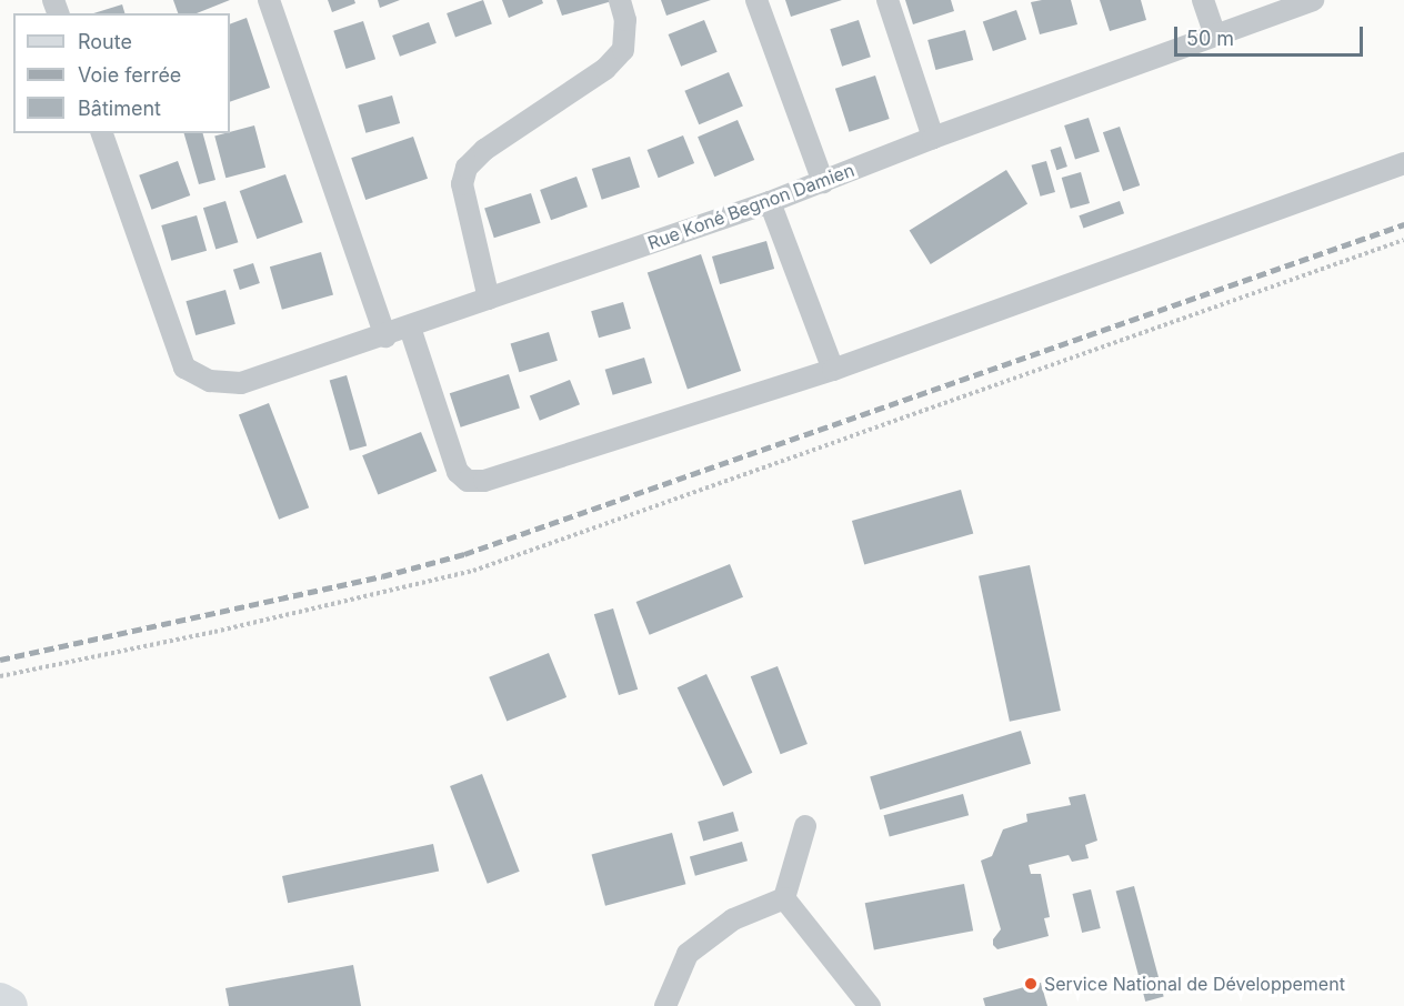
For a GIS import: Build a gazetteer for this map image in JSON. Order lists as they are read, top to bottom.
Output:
{
  "streets": {
    "street": ["Rue Koné Begnon Damien"]
  },
  "places": ["Service National de Développement"],
  "legend": ["Route", "Voie ferrée", "Bâtiment"],
  "scale_bar": "50 m"
}
